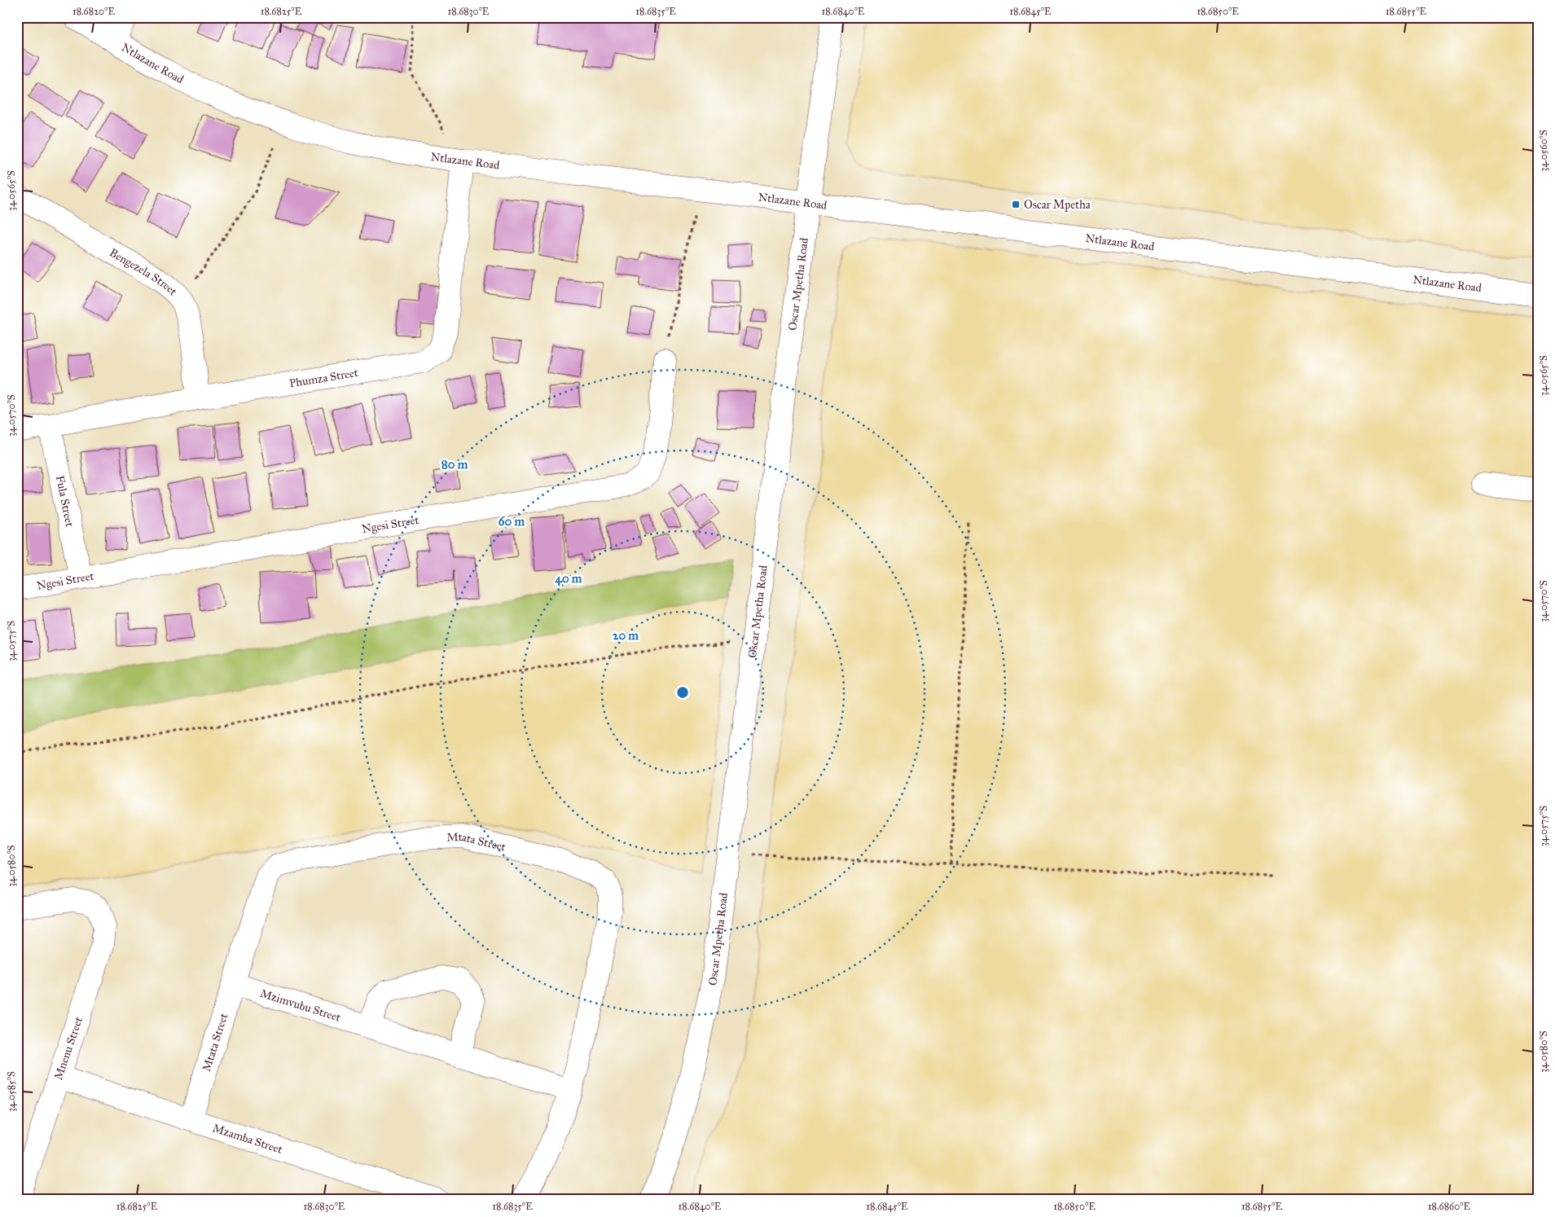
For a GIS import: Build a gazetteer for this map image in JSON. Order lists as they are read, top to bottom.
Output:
{
  "streets": {
    "street": [
      "Ntlazane Road",
      "Bengezela Street",
      "Oscar Mpetha Road",
      "Phumza Street",
      "Fula Street",
      "Ngesi Street",
      "Mtata Street",
      "Mzimvubu Street",
      "Mnenu Street",
      "Mzamba Street"
    ]
  },
  "crossings": [
    ["Ntlazane Road", "Oscar Mpetha Road"],
    ["Ntlazane Road", "Phumza Street"],
    ["Bengezela Street", "Phumza Street"],
    ["Phumza Street", "Fula Street"],
    ["Fula Street", "Ngesi Street"],
    ["Mtata Street", "Mzimvubu Street"],
    ["Mtata Street", "Mzamba Street"],
    ["Mnenu Street", "Mzamba Street"]
  ],
  "places": {
    "transit": ["Oscar Mpetha"]
  },
  "coordinates": [
    "18.6820°E",
    "18.6825°E",
    "18.6830°E",
    "18.6835°E",
    "18.6840°E",
    "18.6845°E",
    "18.6850°E",
    "18.6855°E",
    "34.0560°S",
    "34.0565°S",
    "34.0570°S",
    "34.0575°S",
    "34.0580°S",
    "34.0585°S",
    "18.6860°E"
  ],
  "rings": [
    "80 m",
    "60 m",
    "40 m",
    "20 m"
  ]
}
